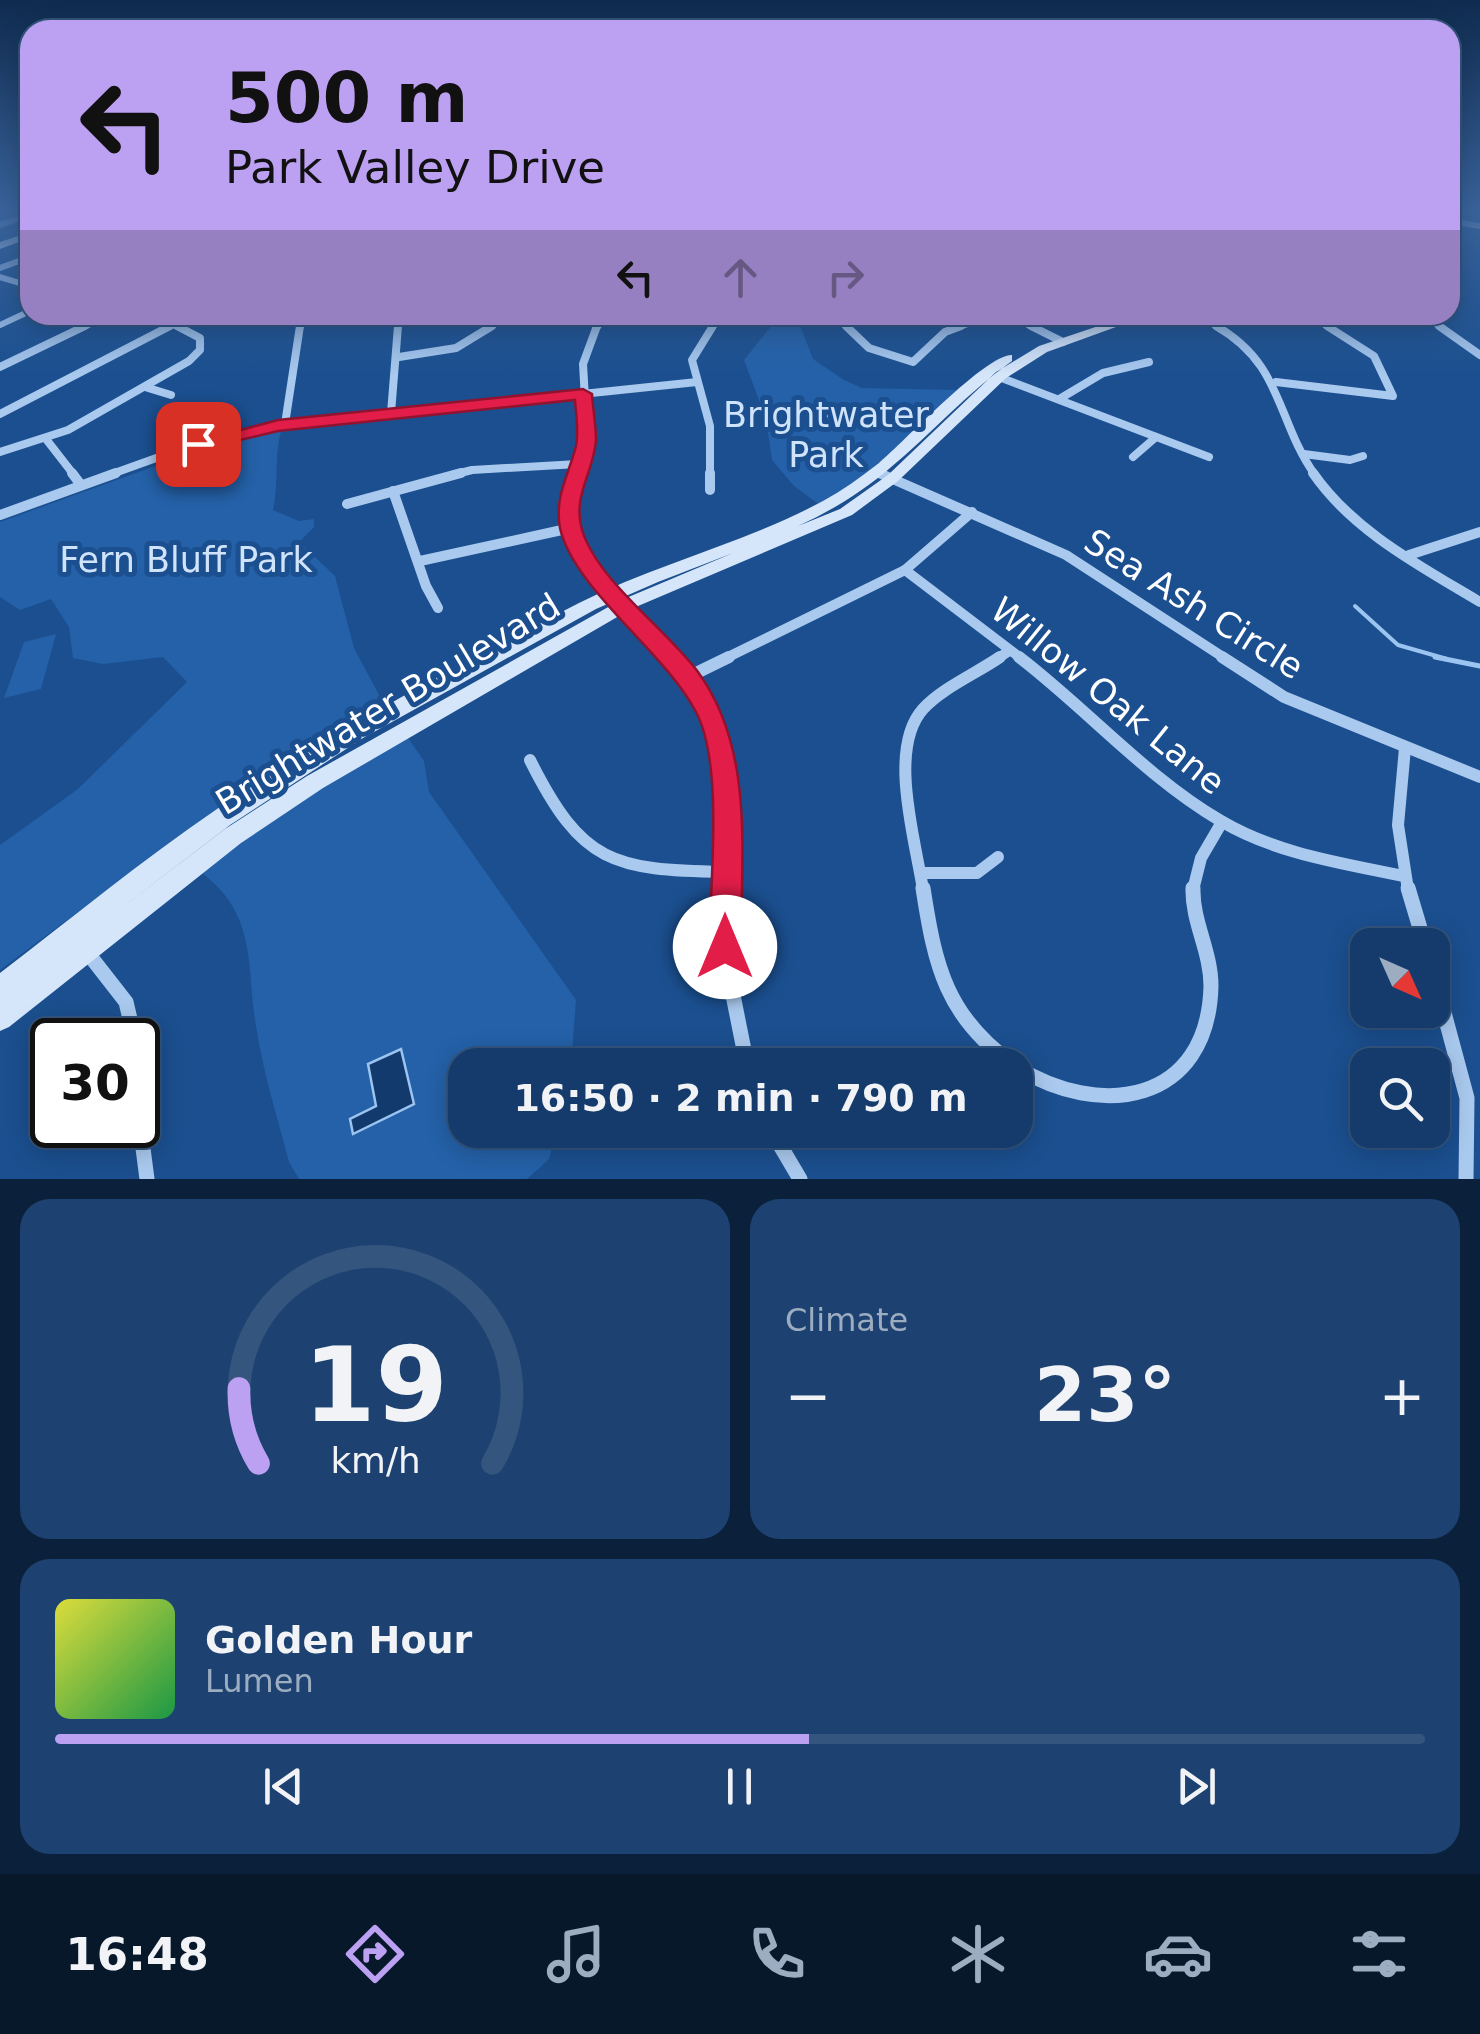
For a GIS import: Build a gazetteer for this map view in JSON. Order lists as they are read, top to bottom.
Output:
{
  "streets": {
    "street": ["Sea Ash Circle", "Willow Oak Lane", "Brightwater Boulevard"]
  },
  "crossings": [
    ["Sea Ash Circle", "Brightwater Boulevard"]
  ],
  "parks": ["Brightwater Park", "Fern Bluff Park"],
  "north": "bottom right",
  "page": {
    "turn": ["500 m", "Park Valley Drive"],
    "limit": "30",
    "trip": "16:50 · 2 min · 790 m",
    "tile": "Climate",
    "heat": ["−", "23°", "+"],
    "song": ["Golden Hour", "Lumen"],
    "tabs": "16:48",
    "gauge": ["19", "km/h"]
  }
}
